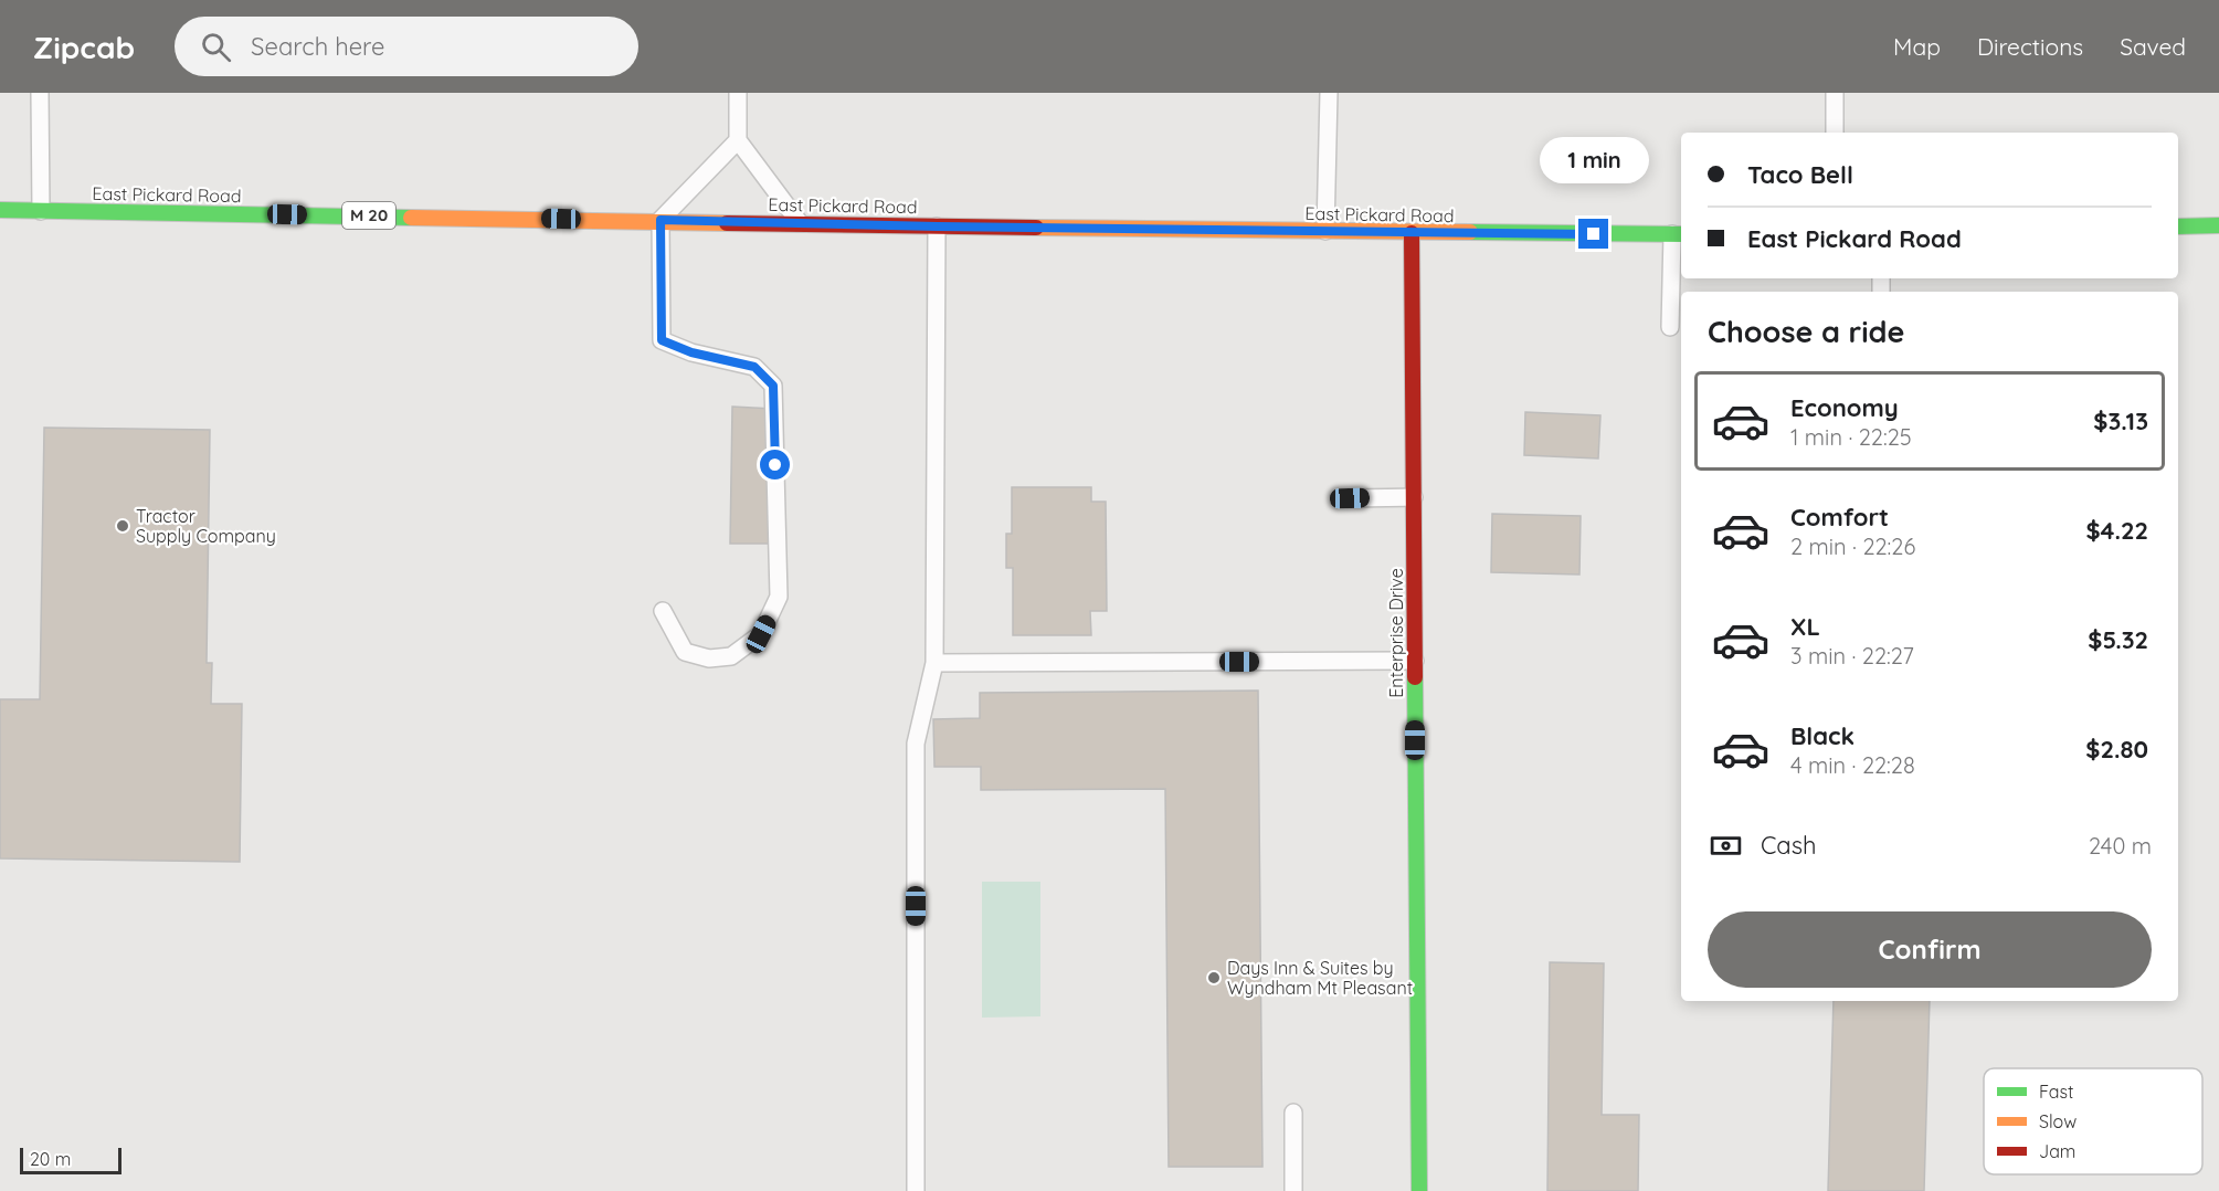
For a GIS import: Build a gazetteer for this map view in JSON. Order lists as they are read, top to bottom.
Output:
{
  "streets": {
    "main road": ["East Pickard Road", "M 20", "Enterprise Drive"]
  },
  "crossings": [
    ["East Pickard Road", "Enterprise Drive"]
  ],
  "places": ["Tractor Supply Company", "Days Inn & Suites by Wyndham Mt Pleasant"],
  "legend": ["Fast", "Slow", "Jam"],
  "scale_bar": "20 m",
  "page": {
    "header": "Zipcab",
    "search": "Search here",
    "nav": ["Map", "Directions", "Saved"],
    "banner": ["Taco Bell", "East Pickard Road"],
    "bubble": "1 min",
    "heading": "Choose a ride",
    "list": [
      {
        "name": "Economy",
        "note": "1 min · 22:25",
        "value": "$3.13"
      },
      {
        "name": "Comfort",
        "note": "2 min · 22:26",
        "value": "$4.22"
      },
      {
        "name": "XL",
        "note": "3 min · 22:27",
        "value": "$5.32"
      },
      {
        "name": "Black",
        "note": "4 min · 22:28",
        "value": "$2.80"
      }
    ],
    "pay": ["Cash", "240 m"],
    "buttons": "Confirm",
    "scale": "20 m"
  }
}
